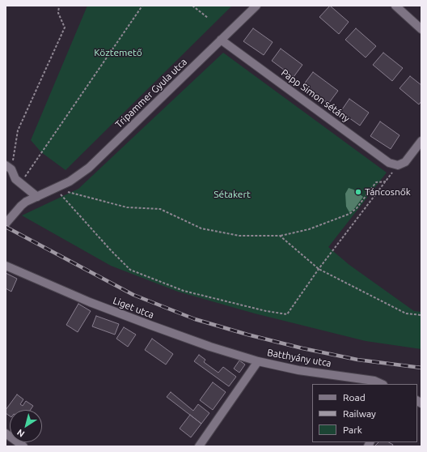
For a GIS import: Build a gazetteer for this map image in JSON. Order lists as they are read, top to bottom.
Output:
{
  "streets": {
    "street": [
      "Tripammer Gyula utca",
      "Papp Simon sétány",
      "Liget utca",
      "Batthyány utca"
    ]
  },
  "crossings": [
    ["Tripammer Gyula utca", "Papp Simon sétány"],
    ["Liget utca", "Batthyány utca"]
  ],
  "parks": ["Köztemető", "Sétakert"],
  "places": ["Táncosnők"],
  "legend": ["Road", "Railway", "Park"],
  "north": "bottom left"
}
